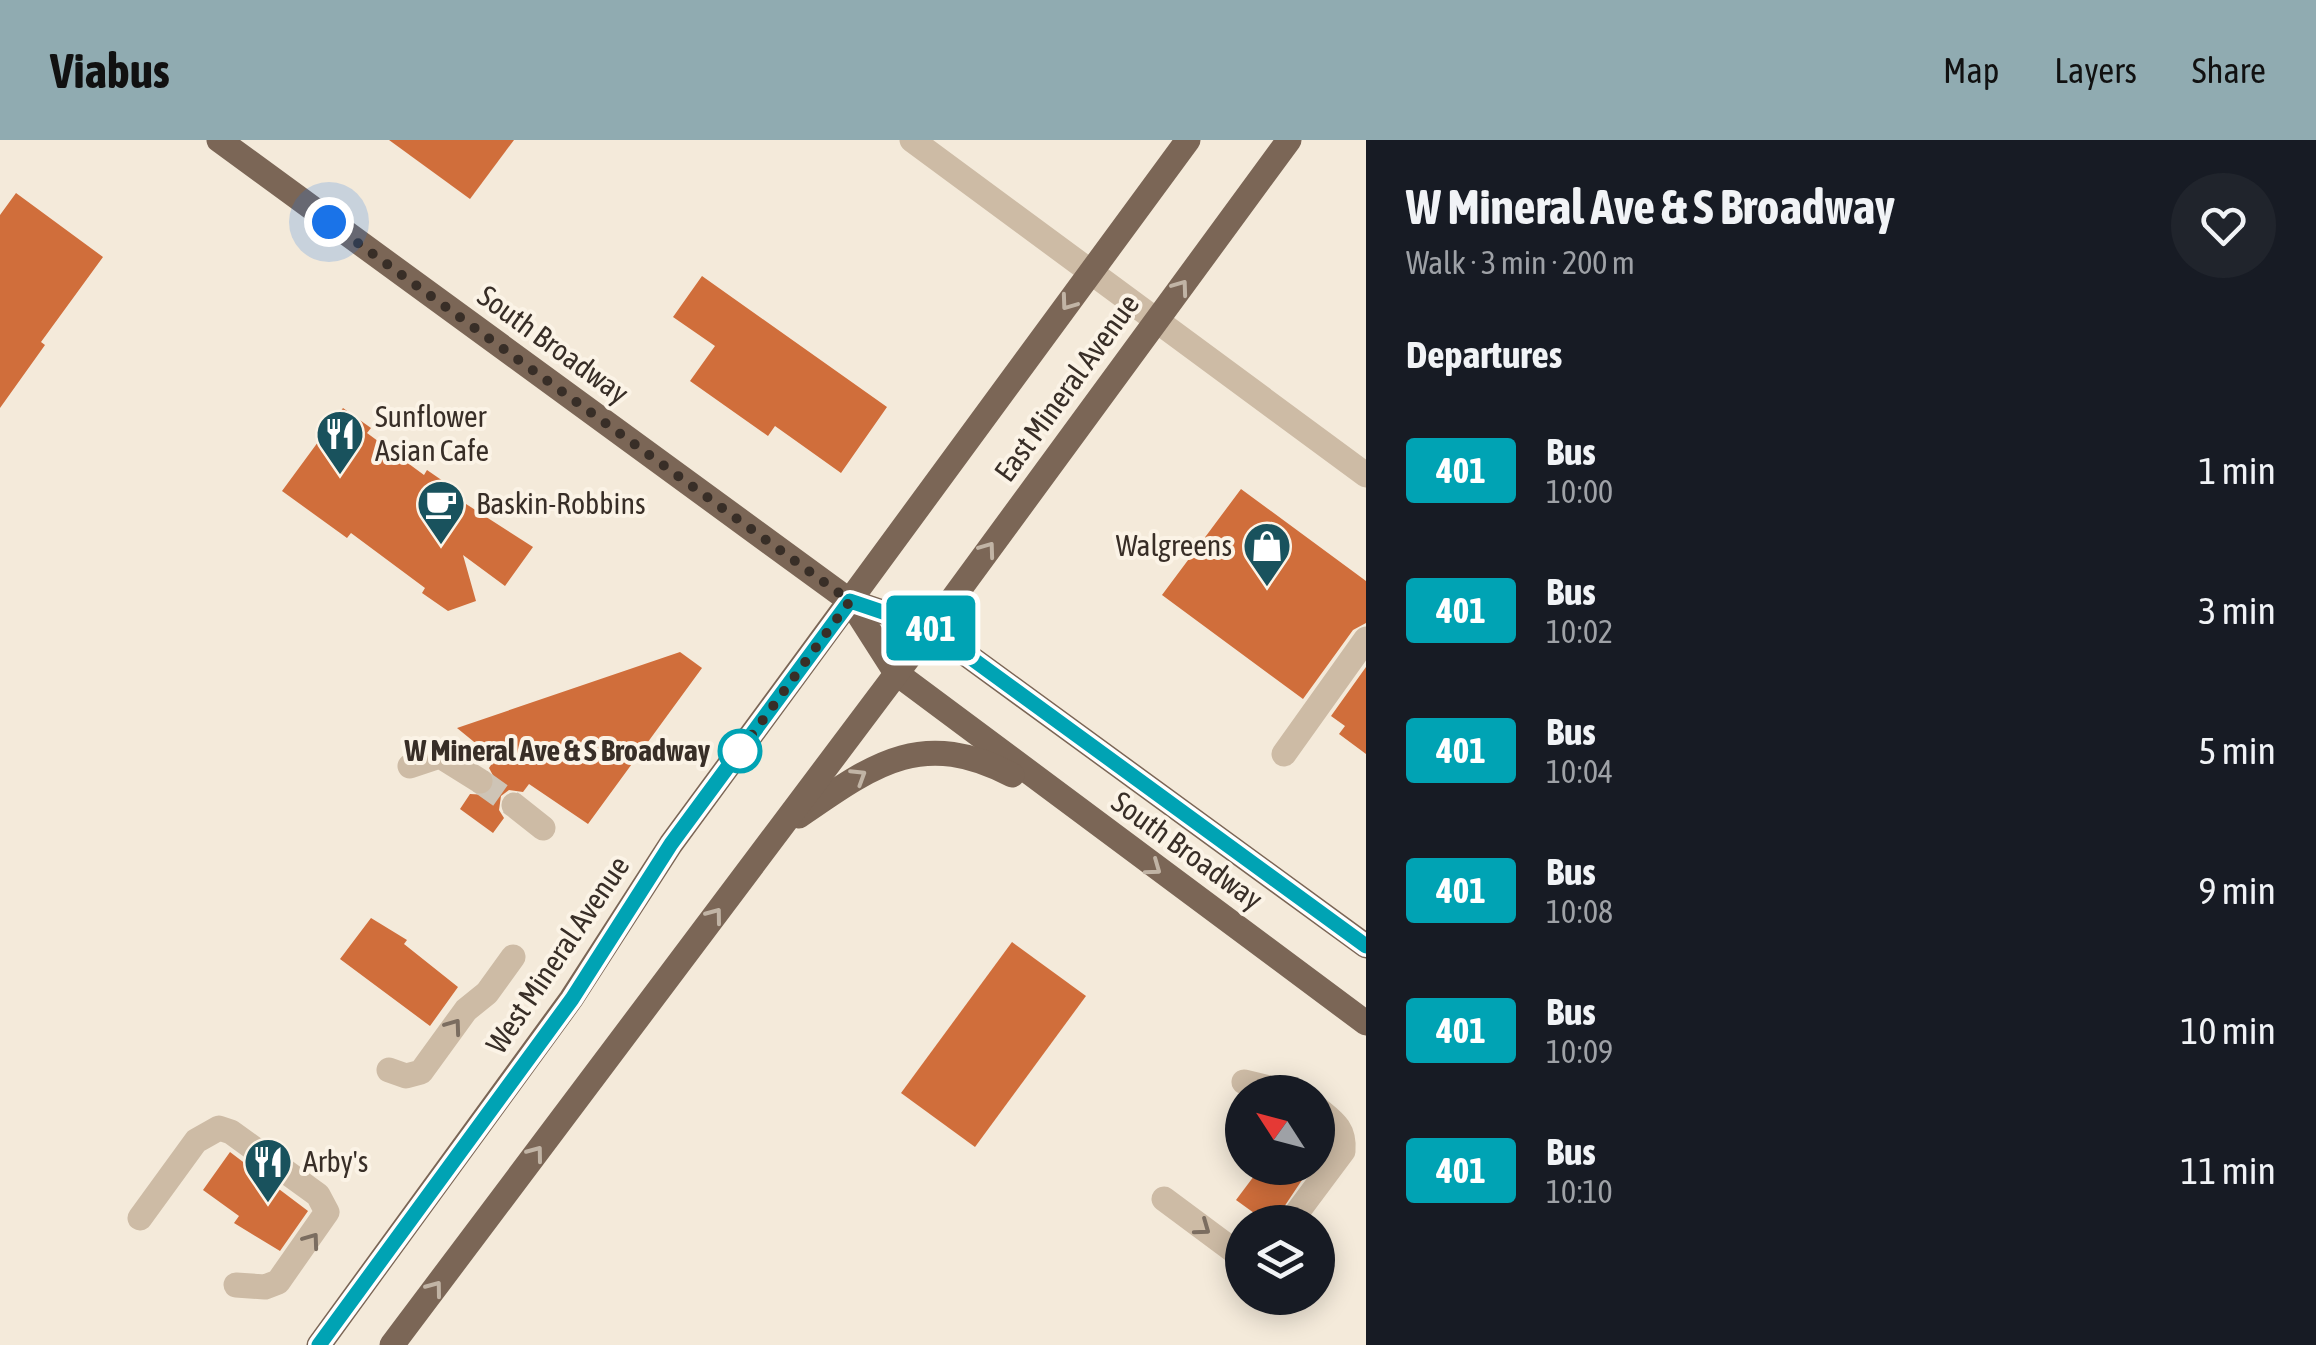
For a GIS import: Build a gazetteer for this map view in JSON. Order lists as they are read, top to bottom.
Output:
{
  "streets": {
    "main road": ["South Broadway", "East Mineral Avenue", "West Mineral Avenue"]
  },
  "crossings": [
    ["South Broadway", "East Mineral Avenue"],
    ["South Broadway", "West Mineral Avenue"],
    ["East Mineral Avenue", "West Mineral Avenue"]
  ],
  "places": {
    "restaurant": ["Sunflower Asian Cafe", "Arby's"],
    "cafe": ["Baskin-Robbins"],
    "shop": ["Walgreens"],
    "other": ["W Mineral Ave & S Broadway"]
  },
  "lines": ["bus line 401"],
  "north": "top left",
  "page": {
    "header": "Viabus",
    "nav": ["Map", "Layers", "Share"],
    "on_map": "401",
    "heading": [
      ["W Mineral Ave & S Broadway", "Walk · 3 min · 200 m"],
      "Departures"
    ],
    "list": [
      {
        "mark": "401",
        "name": "Bus",
        "note": "10:00",
        "value": "1 min"
      },
      {
        "mark": "401",
        "name": "Bus",
        "note": "10:02",
        "value": "3 min"
      },
      {
        "mark": "401",
        "name": "Bus",
        "note": "10:04",
        "value": "5 min"
      },
      {
        "mark": "401",
        "name": "Bus",
        "note": "10:08",
        "value": "9 min"
      },
      {
        "mark": "401",
        "name": "Bus",
        "note": "10:09",
        "value": "10 min"
      },
      {
        "mark": "401",
        "name": "Bus",
        "note": "10:10",
        "value": "11 min"
      }
    ]
  }
}
